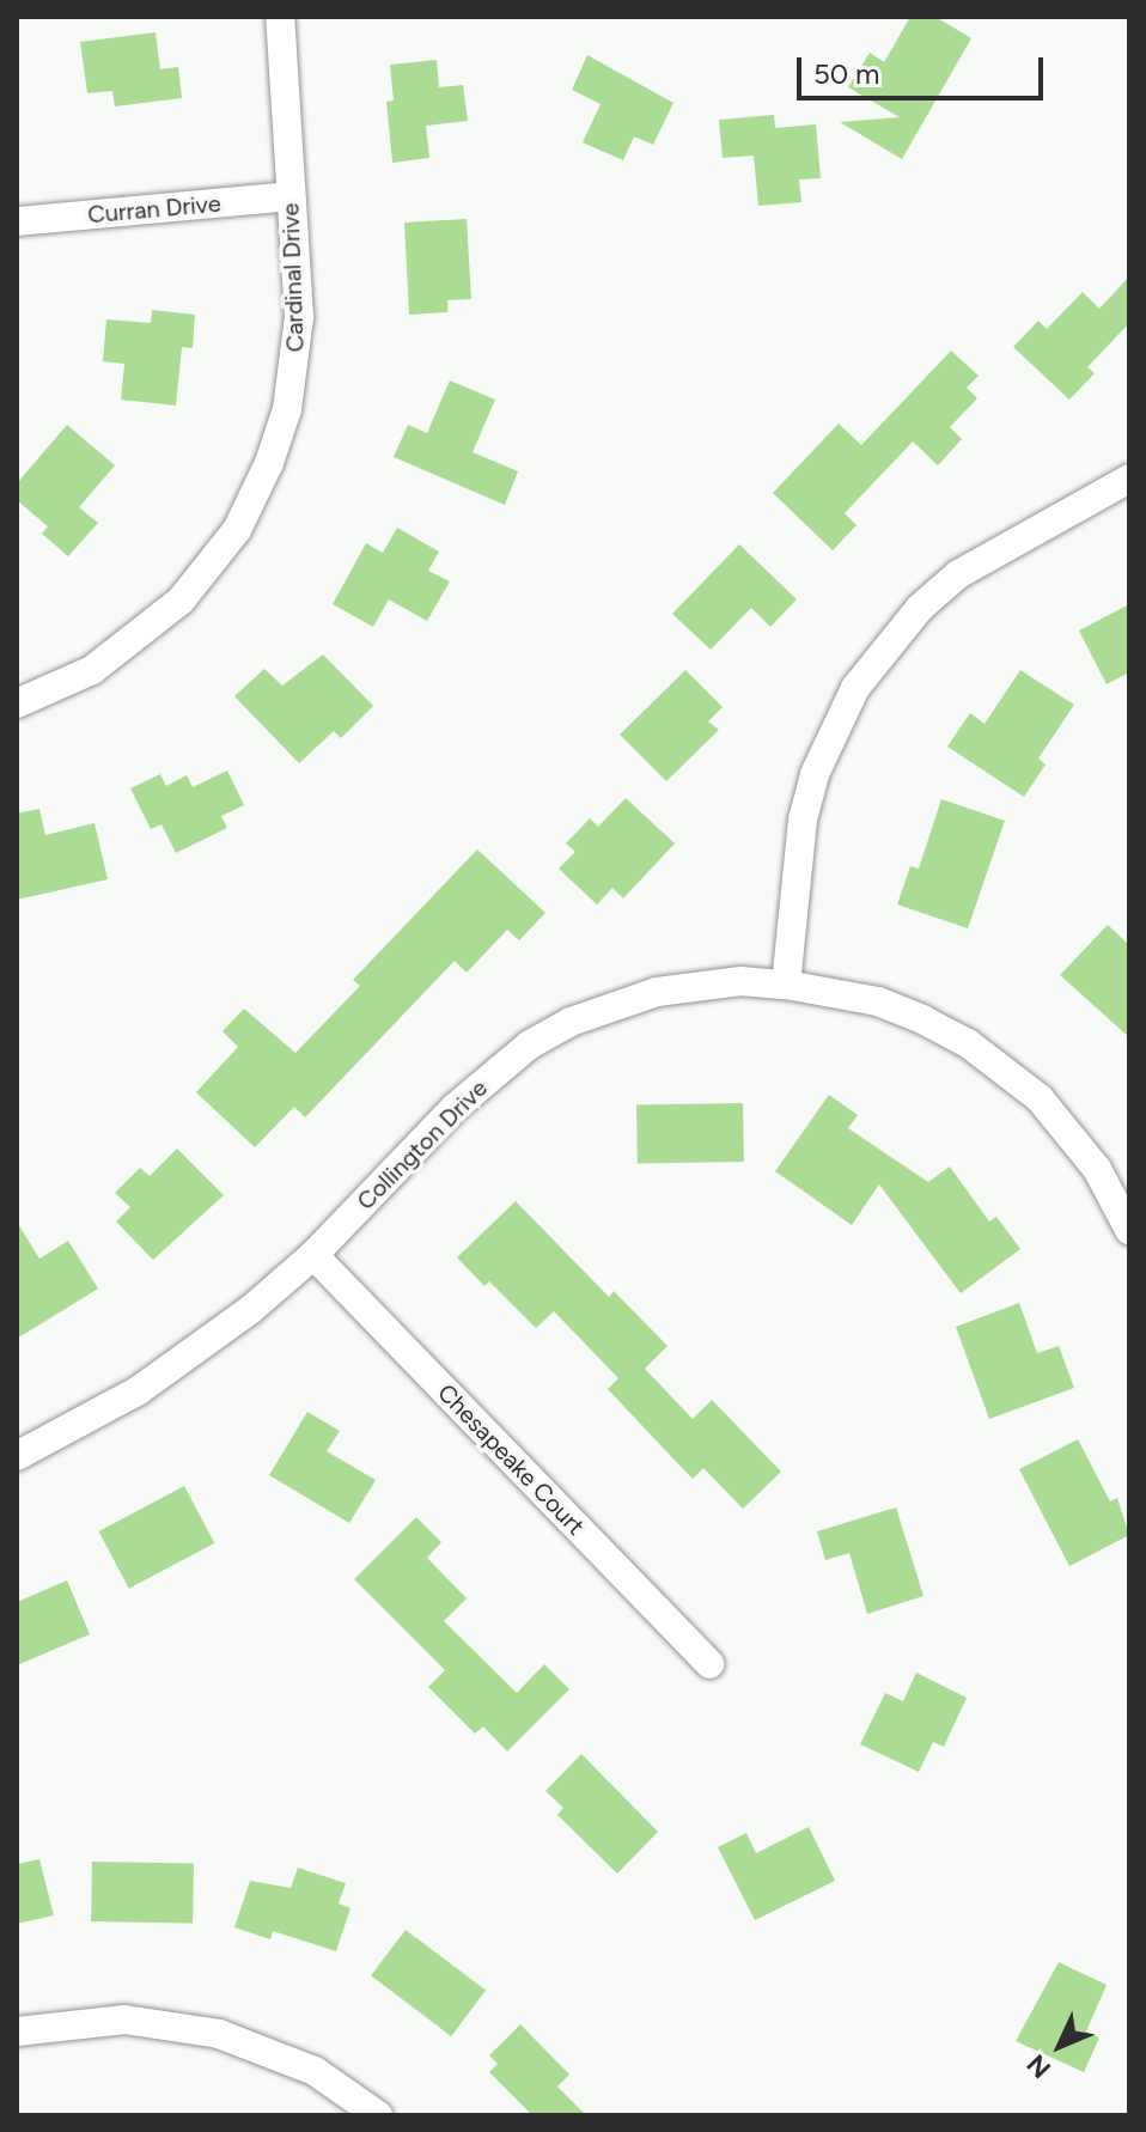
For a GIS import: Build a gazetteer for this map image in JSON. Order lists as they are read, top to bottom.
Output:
{
  "streets": {
    "street": [
      "Curran Drive",
      "Cardinal Drive",
      "Collington Drive",
      "Chesapeake Court"
    ]
  },
  "crossings": [
    ["Curran Drive", "Cardinal Drive"],
    ["Collington Drive", "Chesapeake Court"]
  ],
  "scale_bar": "50 m",
  "north": "bottom left"
}
